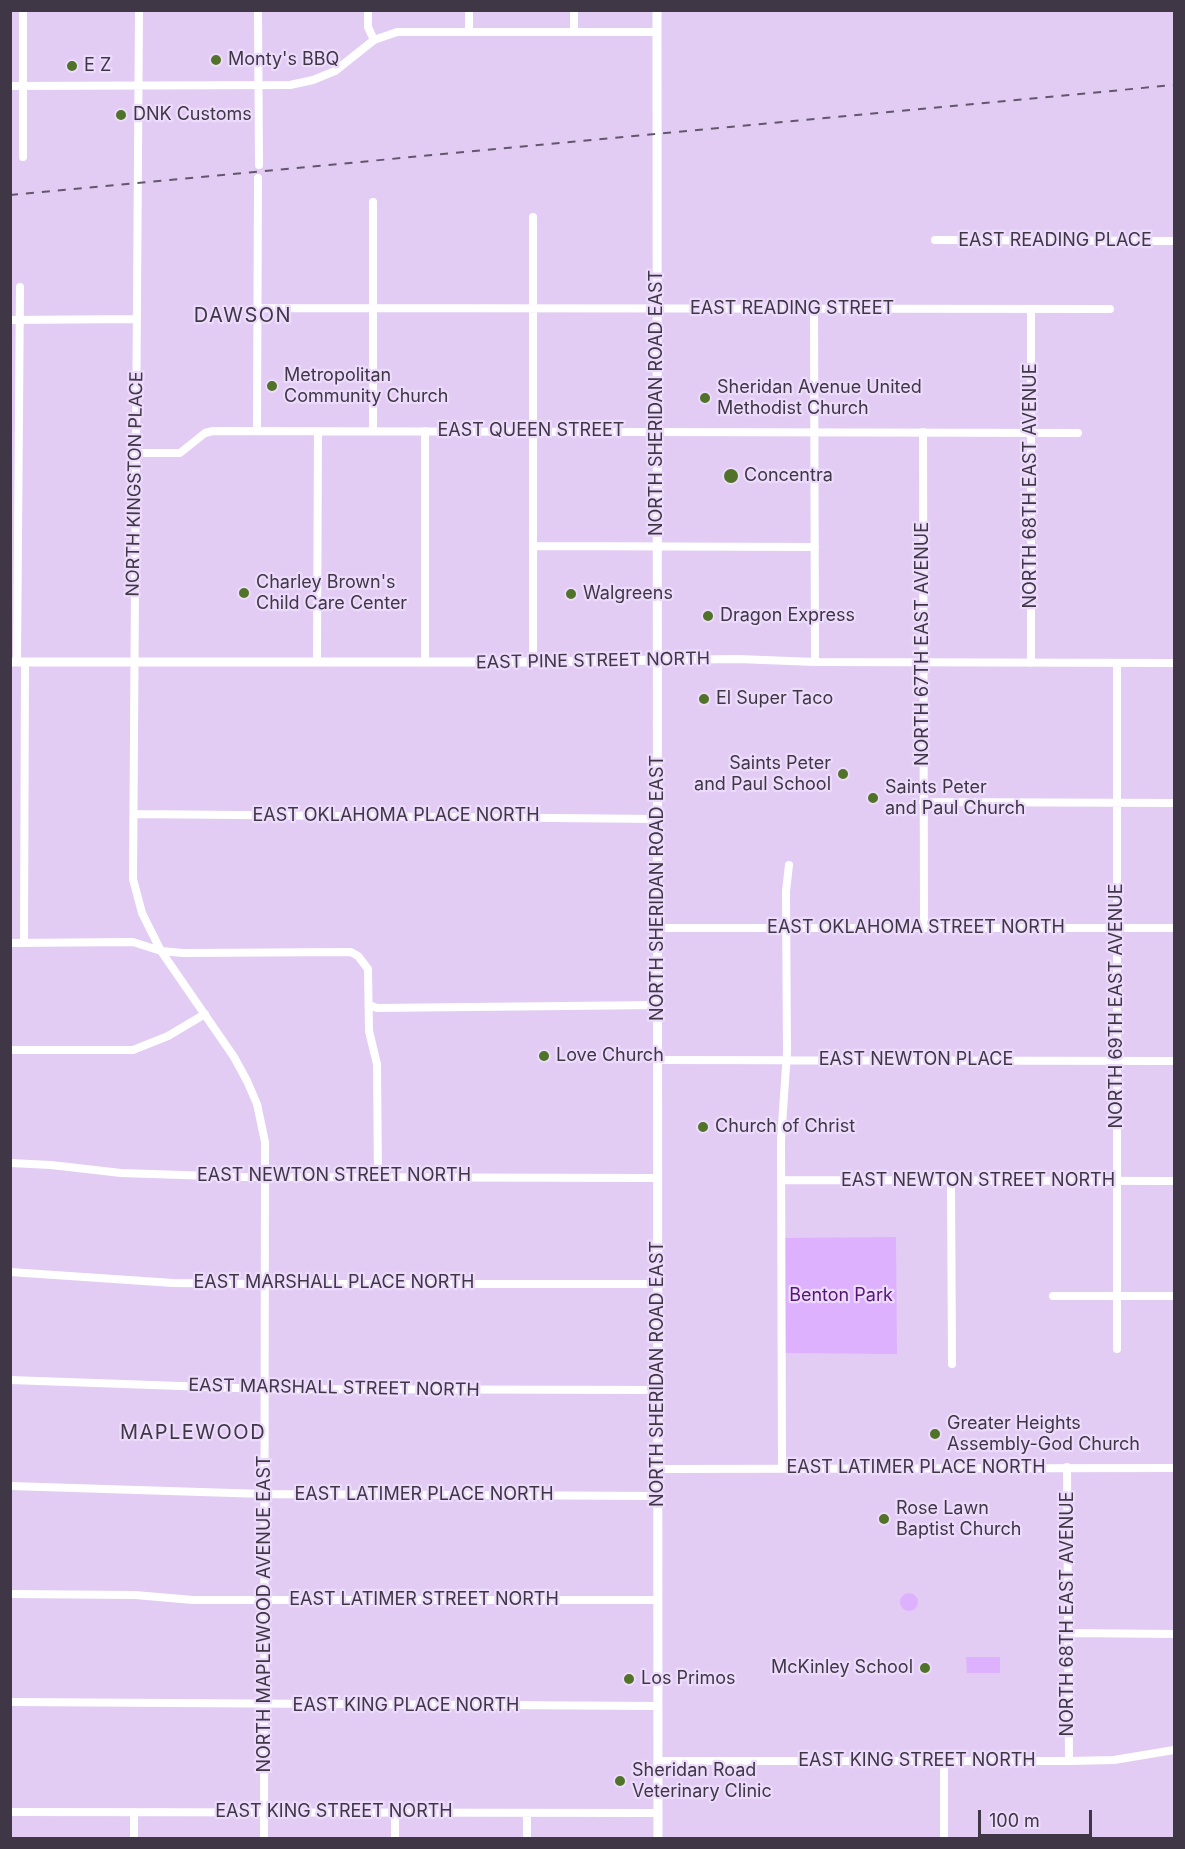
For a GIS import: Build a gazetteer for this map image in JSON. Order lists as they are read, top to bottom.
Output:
{
  "streets": {
    "main road": ["NORTH SHERIDAN ROAD EAST", "EAST PINE STREET NORTH"],
    "street": [
      "EAST READING PLACE",
      "EAST READING STREET",
      "EAST QUEEN STREET",
      "NORTH KINGSTON PLACE",
      "NORTH 68TH EAST AVENUE",
      "NORTH 67TH EAST AVENUE",
      "EAST OKLAHOMA PLACE NORTH",
      "EAST OKLAHOMA STREET NORTH",
      "NORTH 69TH EAST AVENUE",
      "EAST NEWTON PLACE",
      "EAST NEWTON STREET NORTH",
      "EAST MARSHALL PLACE NORTH",
      "EAST MARSHALL STREET NORTH",
      "EAST LATIMER PLACE NORTH",
      "EAST LATIMER STREET NORTH",
      "NORTH MAPLEWOOD AVENUE EAST",
      "EAST KING PLACE NORTH",
      "EAST KING STREET NORTH"
    ]
  },
  "crossings": [
    ["EAST READING STREET", "NORTH SHERIDAN ROAD EAST"],
    ["EAST READING STREET", "NORTH 68TH EAST AVENUE"],
    ["NORTH SHERIDAN ROAD EAST", "EAST QUEEN STREET"],
    ["NORTH SHERIDAN ROAD EAST", "EAST PINE STREET NORTH"],
    ["NORTH SHERIDAN ROAD EAST", "EAST OKLAHOMA PLACE NORTH"],
    ["NORTH SHERIDAN ROAD EAST", "EAST OKLAHOMA STREET NORTH"],
    ["NORTH SHERIDAN ROAD EAST", "EAST NEWTON PLACE"],
    ["NORTH SHERIDAN ROAD EAST", "EAST NEWTON STREET NORTH"],
    ["NORTH SHERIDAN ROAD EAST", "EAST MARSHALL PLACE NORTH"],
    ["NORTH SHERIDAN ROAD EAST", "EAST MARSHALL STREET NORTH"],
    ["NORTH SHERIDAN ROAD EAST", "EAST LATIMER PLACE NORTH"],
    ["NORTH SHERIDAN ROAD EAST", "EAST LATIMER STREET NORTH"],
    ["NORTH SHERIDAN ROAD EAST", "EAST KING PLACE NORTH"],
    ["NORTH SHERIDAN ROAD EAST", "EAST KING STREET NORTH"],
    ["EAST QUEEN STREET", "NORTH KINGSTON PLACE"],
    ["EAST QUEEN STREET", "NORTH 68TH EAST AVENUE"],
    ["EAST QUEEN STREET", "NORTH 67TH EAST AVENUE"],
    ["NORTH KINGSTON PLACE", "EAST PINE STREET NORTH"],
    ["NORTH KINGSTON PLACE", "EAST OKLAHOMA PLACE NORTH"],
    ["NORTH KINGSTON PLACE", "NORTH MAPLEWOOD AVENUE EAST"],
    ["NORTH 68TH EAST AVENUE", "EAST PINE STREET NORTH"],
    ["NORTH 68TH EAST AVENUE", "EAST LATIMER PLACE NORTH"],
    ["NORTH 68TH EAST AVENUE", "EAST KING STREET NORTH"],
    ["NORTH 67TH EAST AVENUE", "EAST PINE STREET NORTH"],
    ["NORTH 67TH EAST AVENUE", "EAST OKLAHOMA STREET NORTH"],
    ["EAST PINE STREET NORTH", "NORTH 69TH EAST AVENUE"],
    ["EAST OKLAHOMA STREET NORTH", "NORTH 69TH EAST AVENUE"],
    ["NORTH 69TH EAST AVENUE", "EAST NEWTON PLACE"],
    ["NORTH 69TH EAST AVENUE", "EAST NEWTON STREET NORTH"],
    ["EAST NEWTON STREET NORTH", "NORTH MAPLEWOOD AVENUE EAST"],
    ["EAST MARSHALL PLACE NORTH", "NORTH MAPLEWOOD AVENUE EAST"],
    ["EAST MARSHALL STREET NORTH", "NORTH MAPLEWOOD AVENUE EAST"],
    ["EAST LATIMER PLACE NORTH", "NORTH MAPLEWOOD AVENUE EAST"],
    ["EAST LATIMER STREET NORTH", "NORTH MAPLEWOOD AVENUE EAST"],
    ["NORTH MAPLEWOOD AVENUE EAST", "EAST KING PLACE NORTH"],
    ["NORTH MAPLEWOOD AVENUE EAST", "EAST KING STREET NORTH"]
  ],
  "districts": ["DAWSON", "MAPLEWOOD"],
  "parks": ["Benton Park"],
  "places": [
    "Monty's BBQ",
    "E Z",
    "DNK Customs",
    "Metropolitan Community Church",
    "Sheridan Avenue United Methodist Church",
    "Concentra",
    "Charley Brown's Child Care Center",
    "Walgreens",
    "Dragon Express",
    "El Super Taco",
    "Saints Peter and Paul School",
    "Saints Peter and Paul Church",
    "Love Church",
    "Church of Christ",
    "Greater Heights Assembly-God Church",
    "Rose Lawn Baptist Church",
    "McKinley School",
    "Los Primos",
    "Sheridan Road Veterinary Clinic"
  ],
  "scale_bar": "100 m"
}
